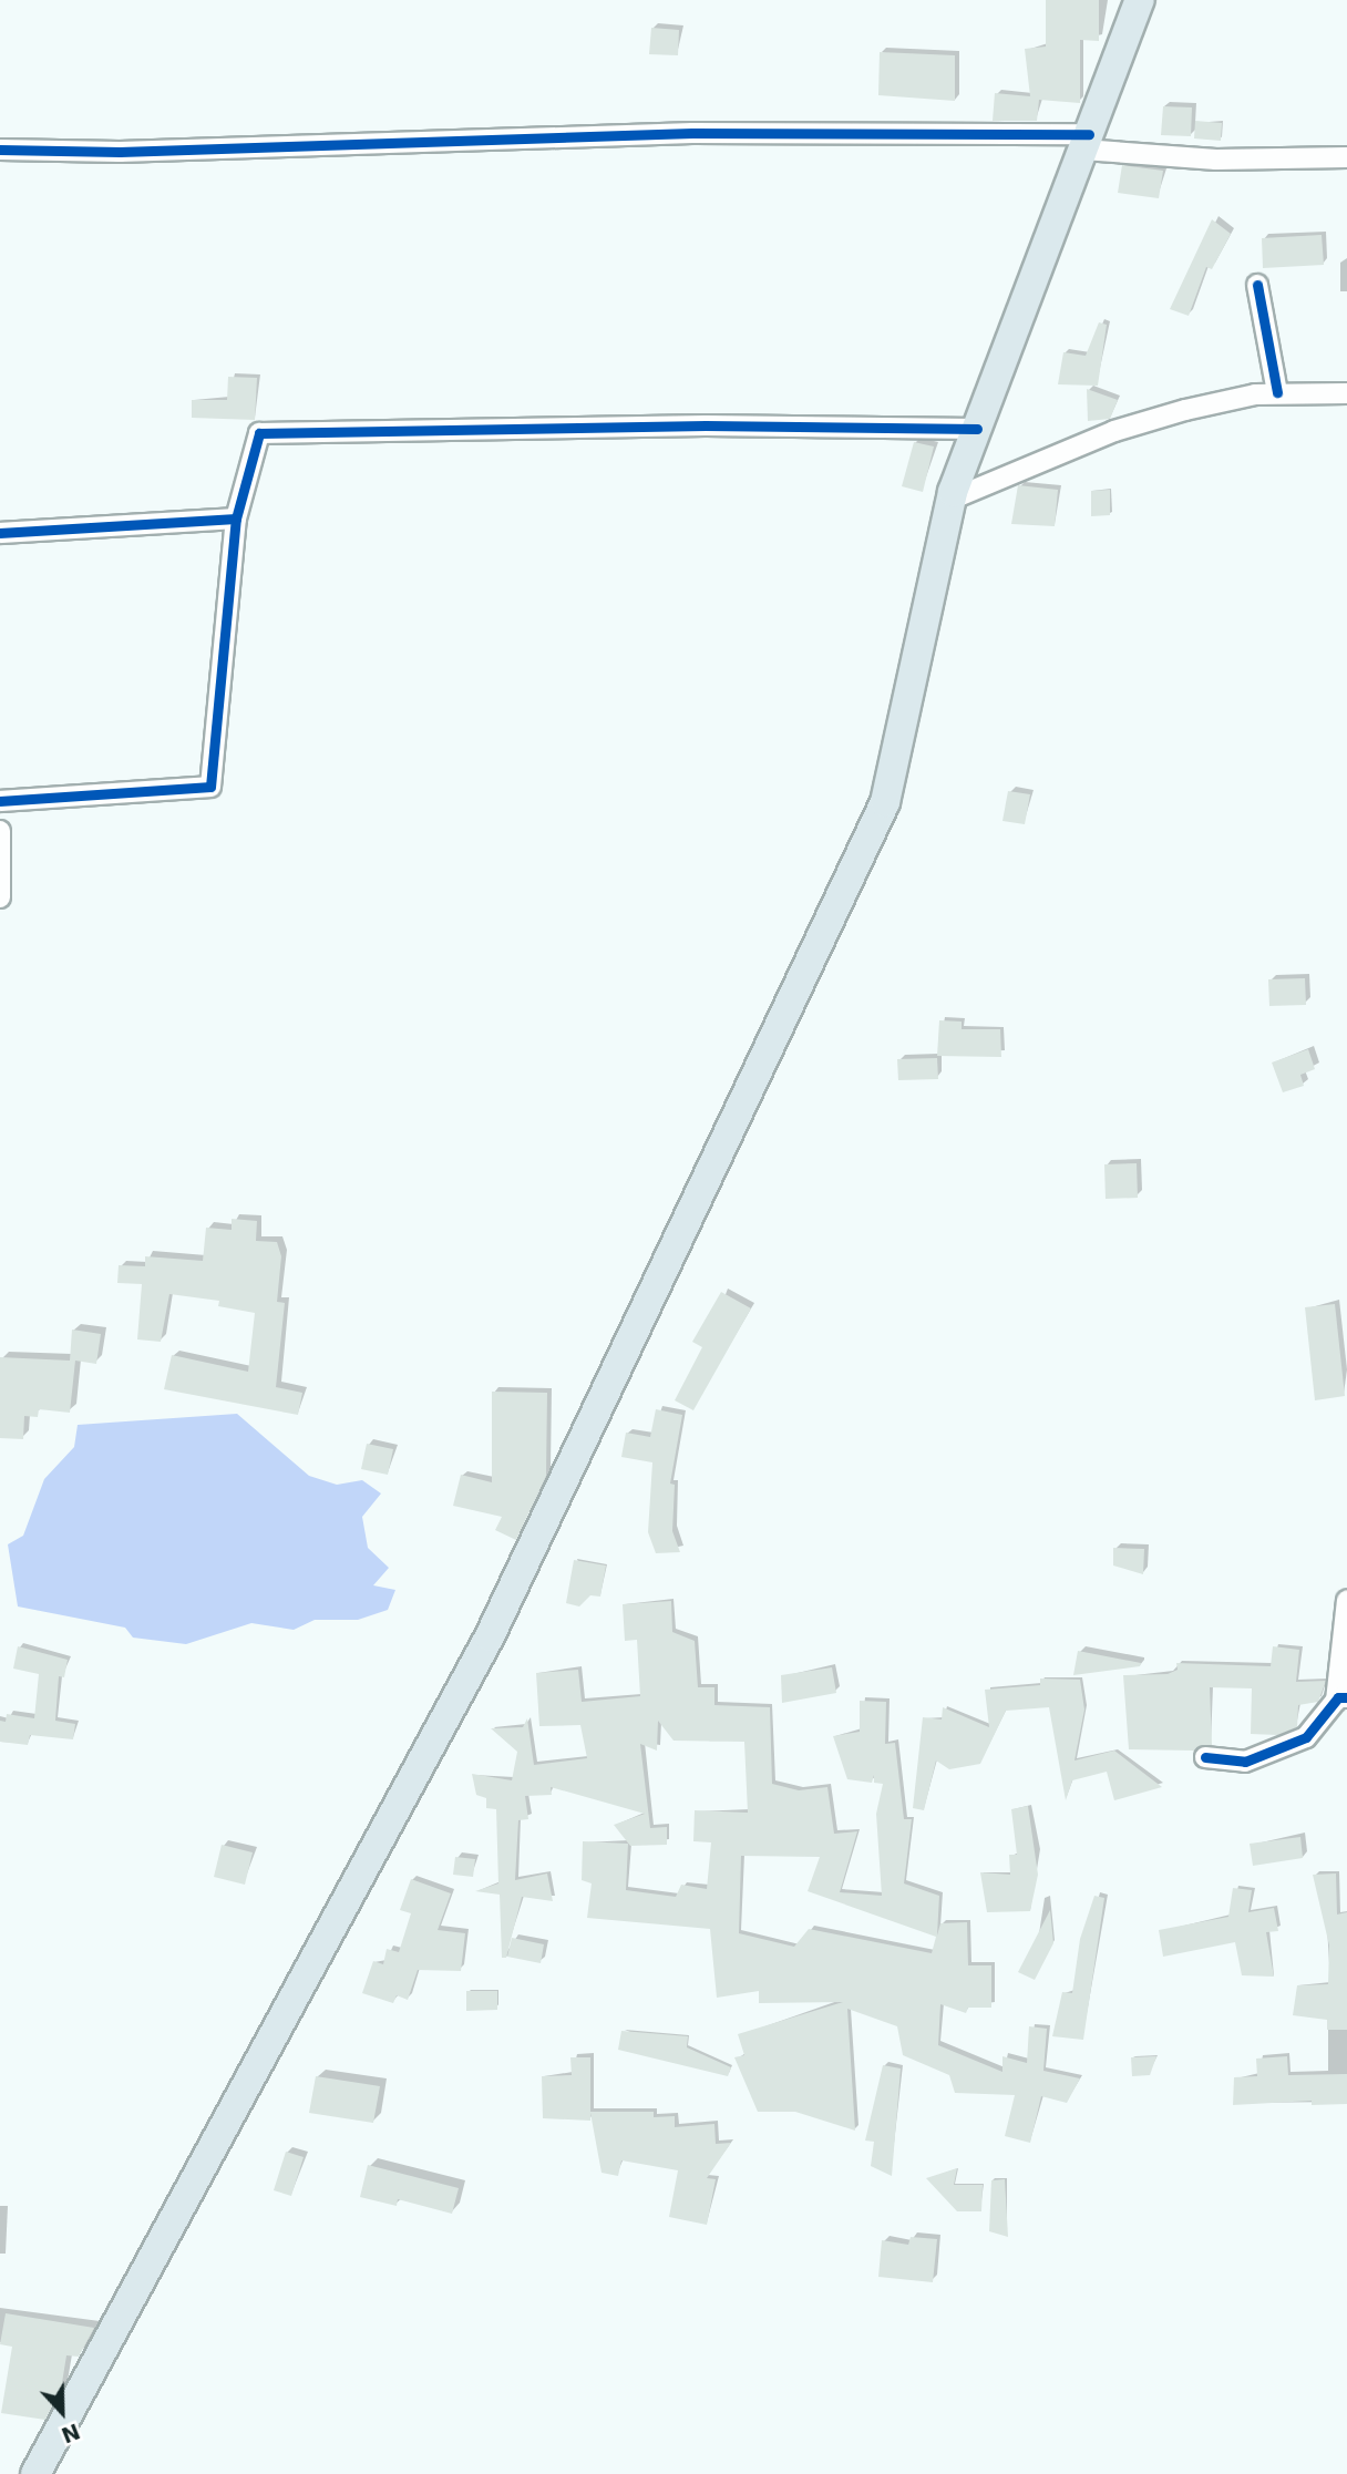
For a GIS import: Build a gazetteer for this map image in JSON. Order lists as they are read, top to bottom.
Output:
{
  "north": "bottom"
}
